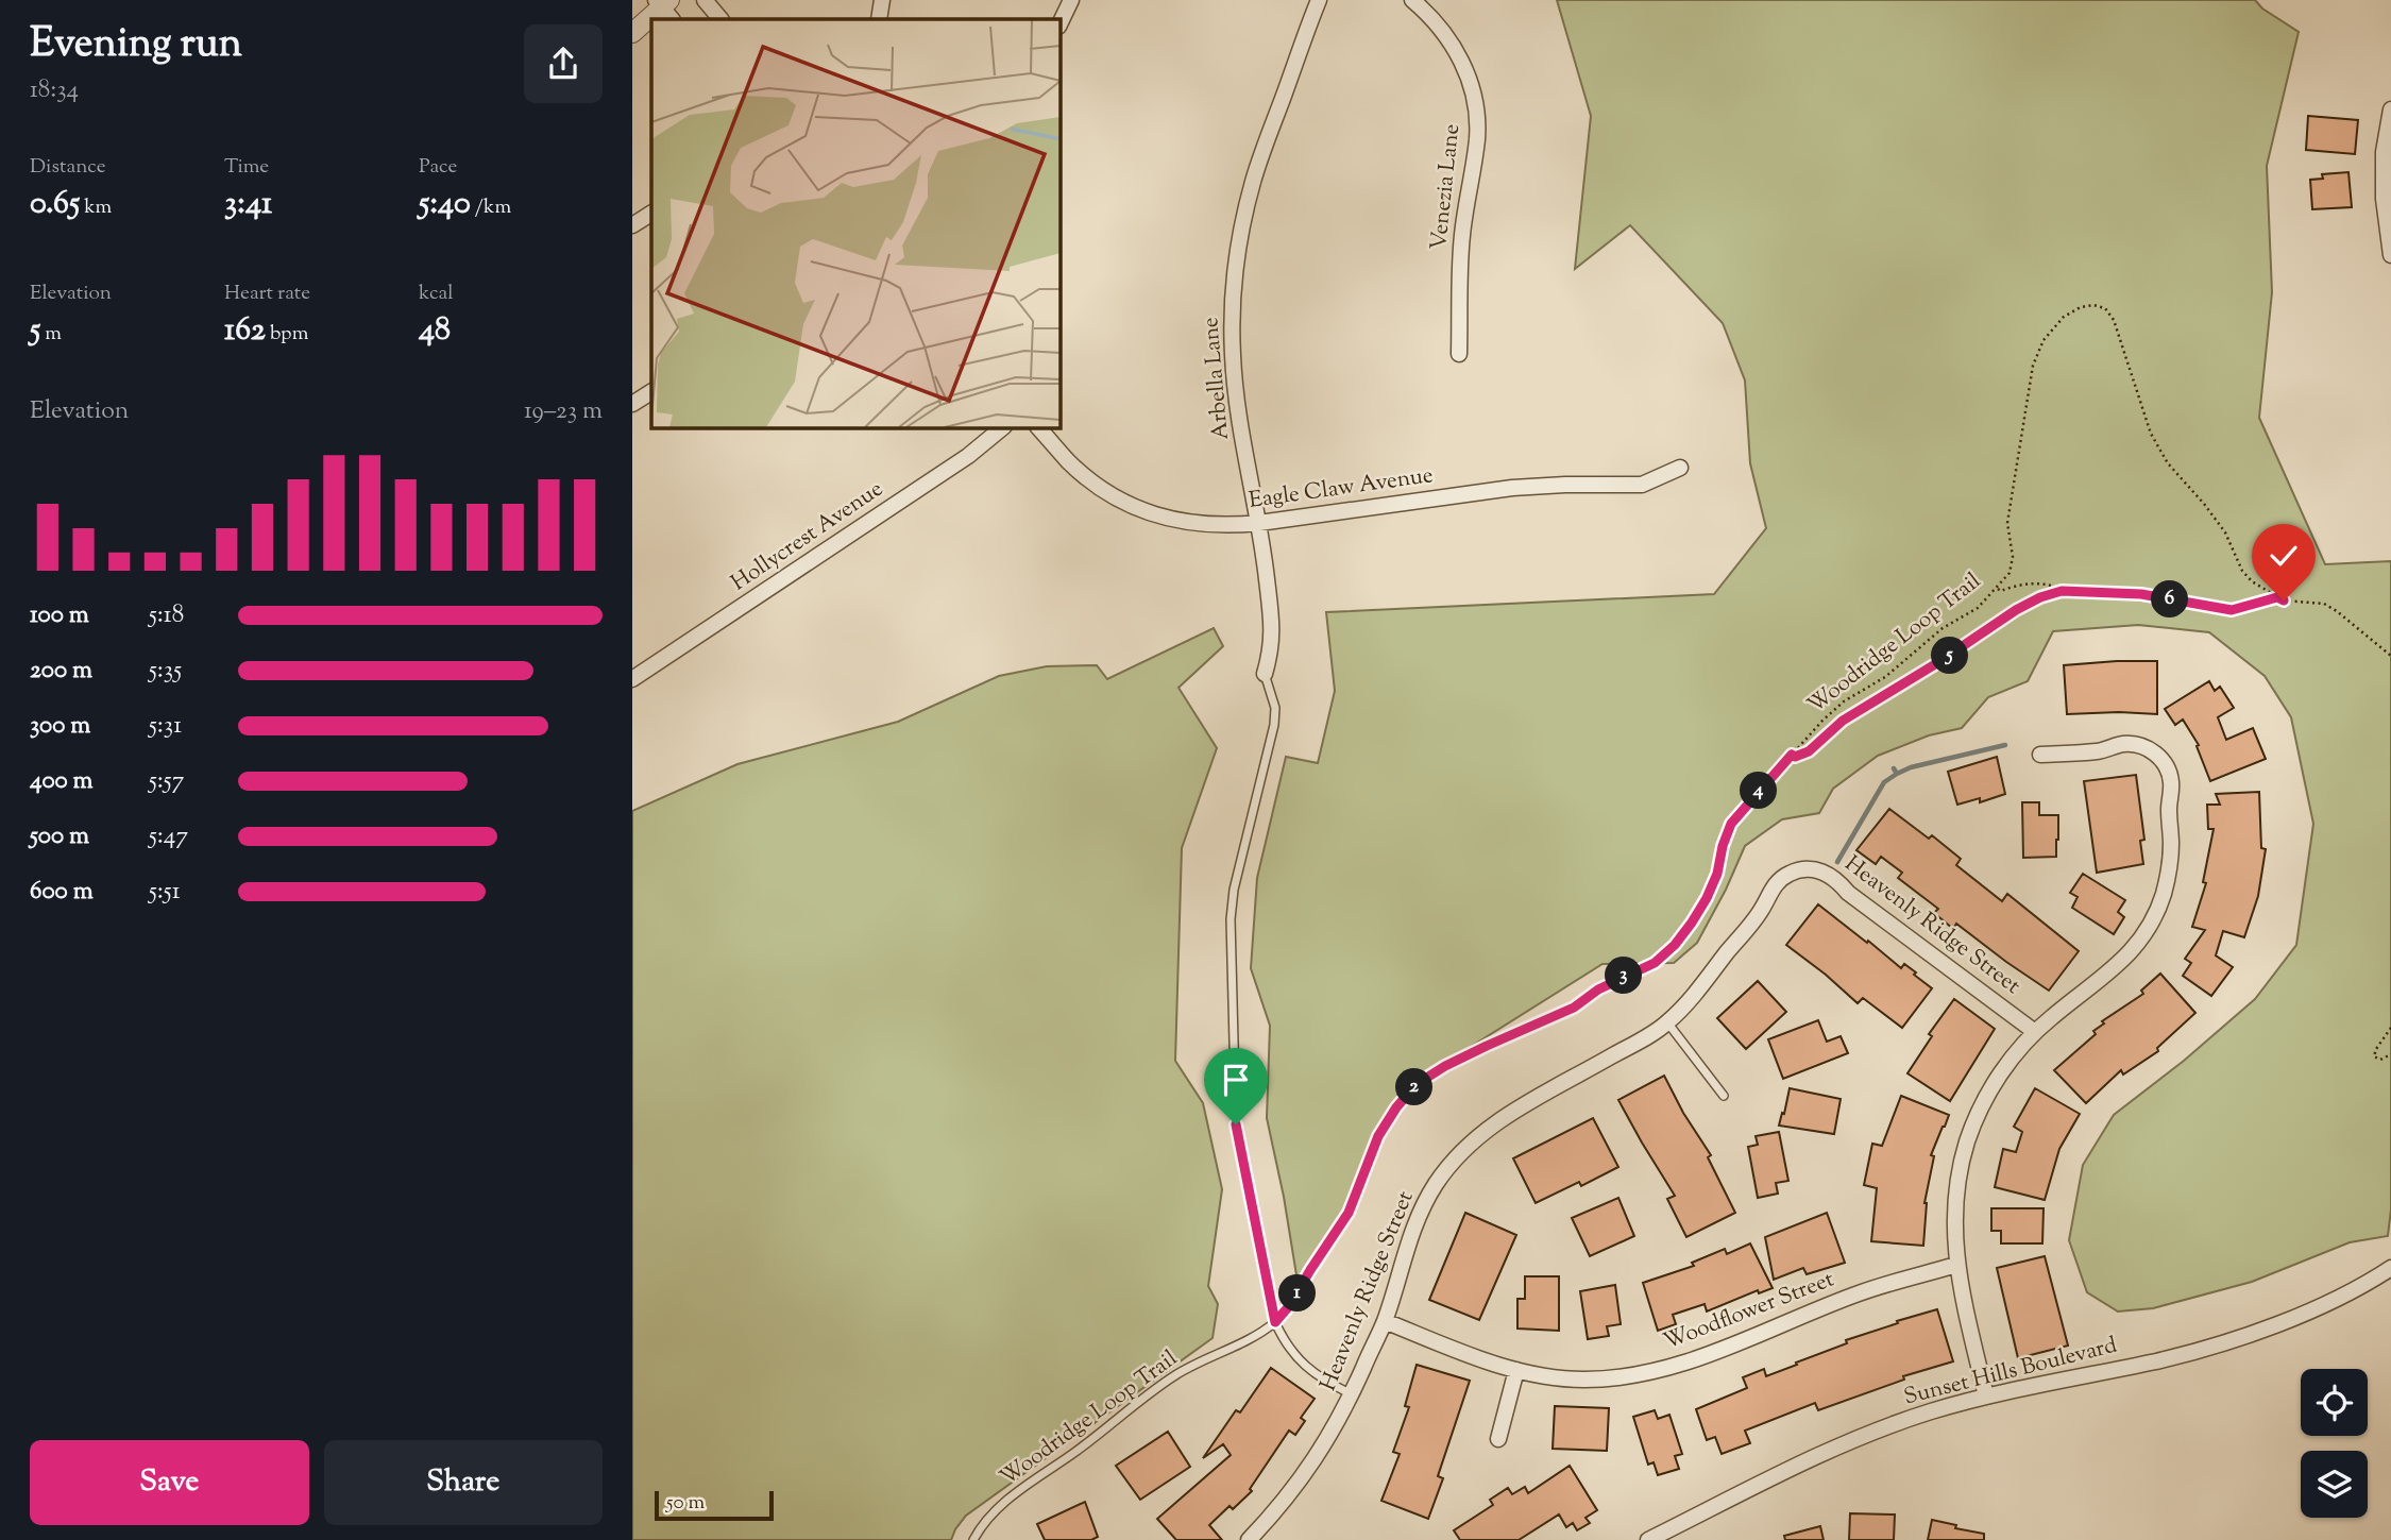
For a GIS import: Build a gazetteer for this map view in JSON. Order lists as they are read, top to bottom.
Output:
{
  "streets": {
    "street": [
      "Venezia Lane",
      "Arbella Lane",
      "Eagle Claw Avenue",
      "Hollycrest Avenue",
      "Heavenly Ridge Street",
      "Woodflower Street",
      "Sunset Hills Boulevard"
    ],
    "lane": ["Woodridge Loop Trail"]
  },
  "crossings": [
    ["Arbella Lane", "Eagle Claw Avenue"],
    ["Heavenly Ridge Street", "Woodflower Street"]
  ],
  "scale_bar": "50 m",
  "page": {
    "heading": ["Evening run", "18:34"],
    "stats": [
      ["Distance", "0.65 km"],
      ["Time", "3:41"],
      ["Pace", "5:40 /km"],
      ["Elevation", "5 m"],
      ["Heart rate", "162 bpm"],
      ["kcal", "48"]
    ],
    "chart": ["Elevation", "19–23 m"],
    "pins": [
      "6",
      "5",
      "4",
      "3",
      "2",
      "1"
    ],
    "list": [
      {
        "name": "100 m",
        "note": "5:18"
      },
      {
        "name": "200 m",
        "note": "5:35"
      },
      {
        "name": "300 m",
        "note": "5:31"
      },
      {
        "name": "400 m",
        "note": "5:57"
      },
      {
        "name": "500 m",
        "note": "5:47"
      },
      {
        "name": "600 m",
        "note": "5:51"
      }
    ],
    "buttons": ["Save", "Share"],
    "scale": "50 m"
  }
}
